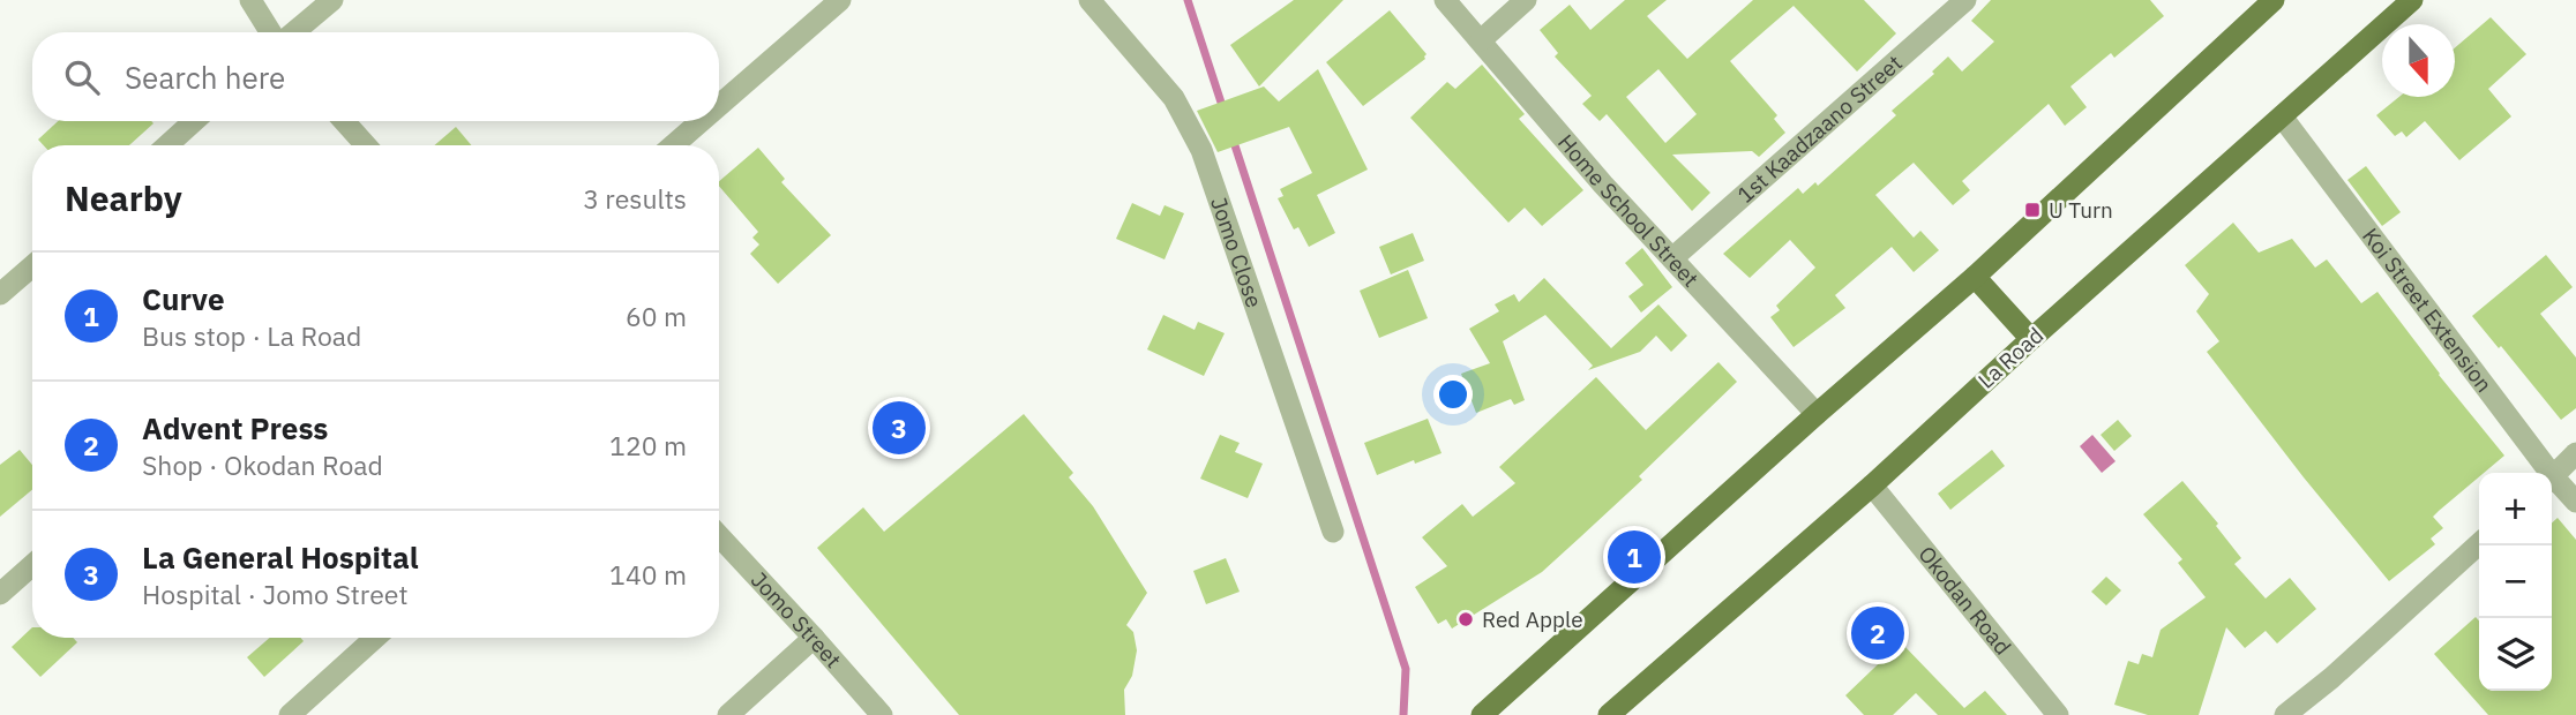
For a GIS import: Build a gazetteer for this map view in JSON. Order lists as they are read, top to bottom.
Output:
{
  "streets": {
    "main road": ["La Road"],
    "street": [
      "1st Kaadzaano Street",
      "Home School Street",
      "Jomo Close",
      "Koi Street Extension",
      "Okodan Road",
      "Jomo Street"
    ]
  },
  "crossings": [
    ["1st Kaadzaano Street", "Home School Street"],
    ["Koi Street Extension", "La Road"],
    ["La Road", "Okodan Road"]
  ],
  "places": {
    "transit": ["U Turn"],
    "other": ["Red Apple"]
  },
  "north": "bottom",
  "page": {
    "search": "Search here",
    "heading": ["Nearby", "3 results"],
    "list": [
      {
        "mark": "1",
        "name": "Curve",
        "note": "Bus stop · La Road",
        "value": "60 m"
      },
      {
        "mark": "2",
        "name": "Advent Press",
        "note": "Shop · Okodan Road",
        "value": "120 m"
      },
      {
        "mark": "3",
        "name": "La General Hospital",
        "note": "Hospital · Jomo Street",
        "value": "140 m"
      }
    ],
    "pins": ["3", "1", "2"],
    "map_buttons": ["+", "−"]
  }
}
